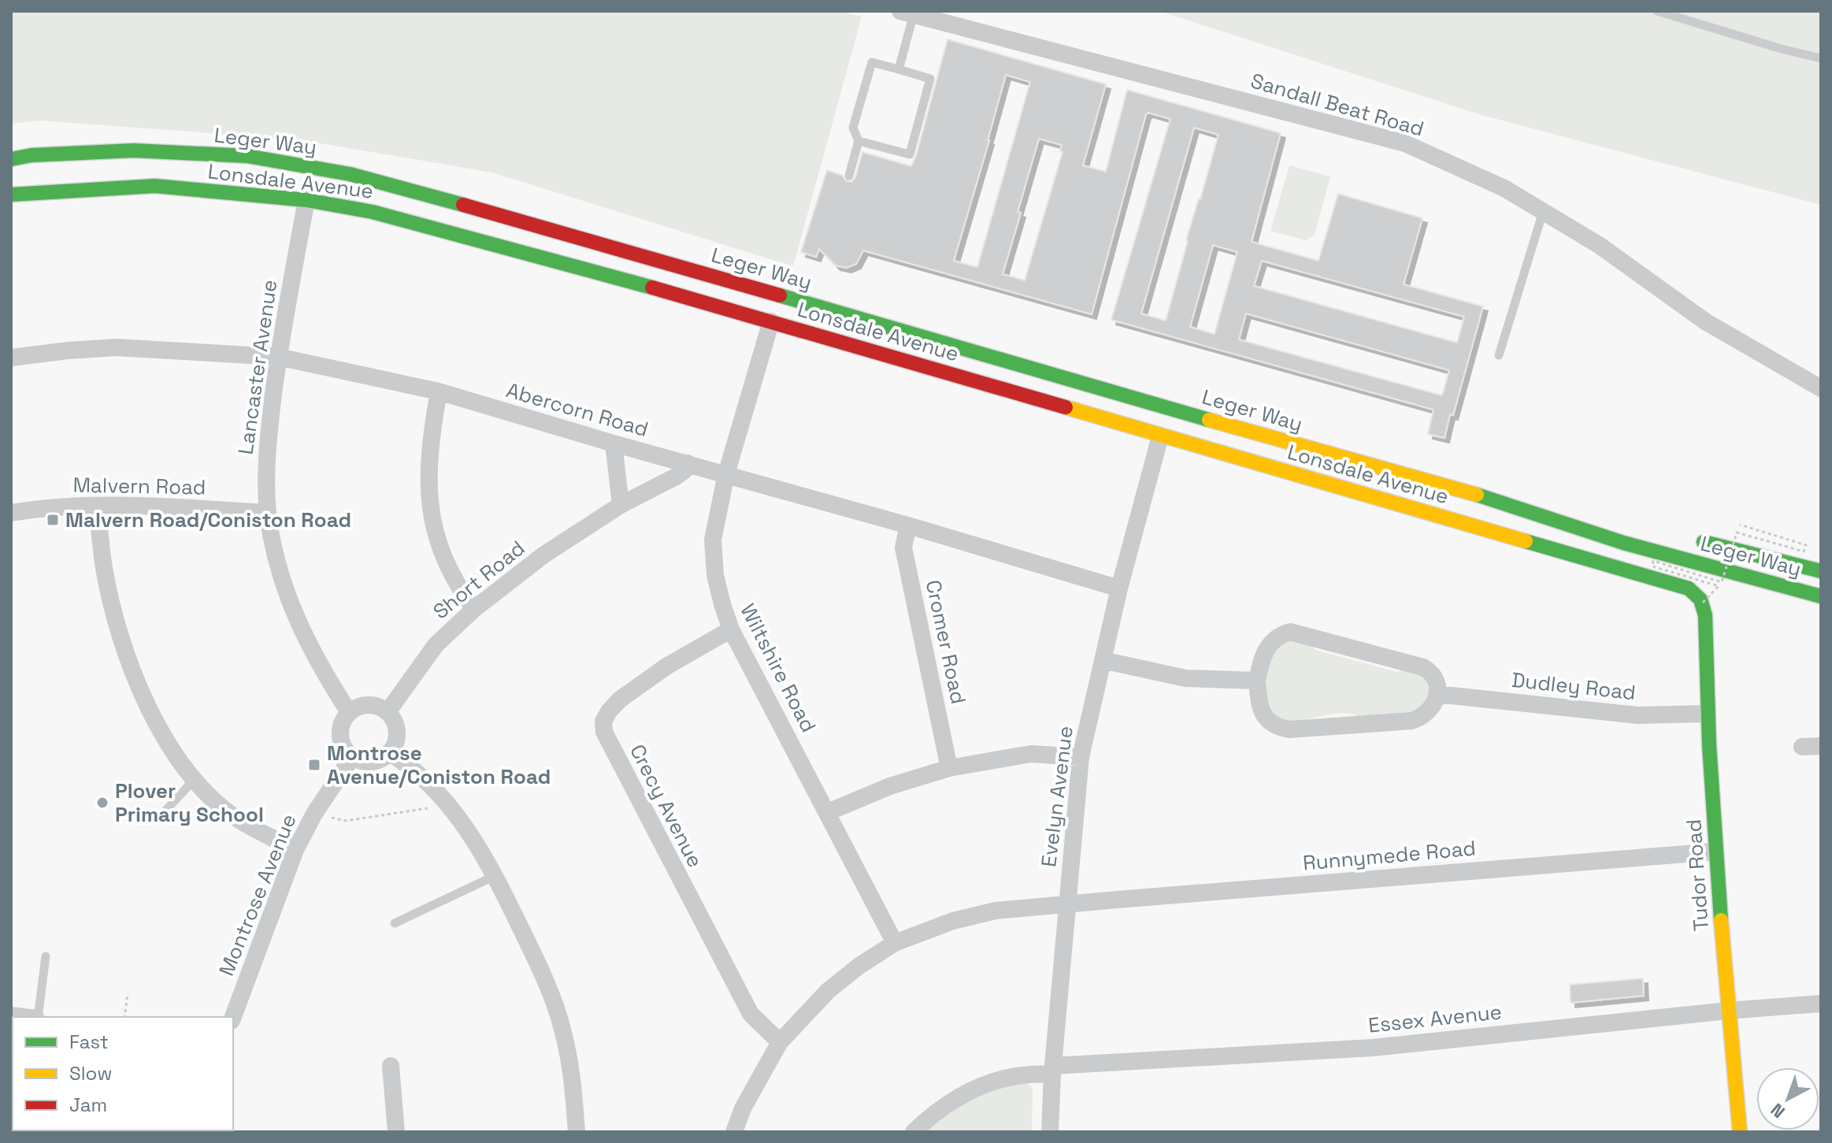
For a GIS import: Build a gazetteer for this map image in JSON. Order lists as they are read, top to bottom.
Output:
{
  "streets": {
    "main road": ["Leger Way", "Lonsdale Avenue", "Tudor Road"],
    "street": [
      "Sandall Beat Road",
      "Lancaster Avenue",
      "Abercorn Road",
      "Malvern Road",
      "Short Road",
      "Cromer Road",
      "Wiltshire Road",
      "Dudley Road",
      "Evelyn Avenue",
      "Crecy Avenue",
      "Runnymede Road",
      "Montrose Avenue",
      "Essex Avenue"
    ]
  },
  "crossings": [
    ["Lonsdale Avenue", "Lancaster Avenue"],
    ["Lonsdale Avenue", "Wiltshire Road"],
    ["Lonsdale Avenue", "Evelyn Avenue"],
    ["Lonsdale Avenue", "Tudor Road"],
    ["Lancaster Avenue", "Abercorn Road"],
    ["Lancaster Avenue", "Malvern Road"],
    ["Lancaster Avenue", "Short Road"],
    ["Lancaster Avenue", "Montrose Avenue"],
    ["Abercorn Road", "Short Road"],
    ["Abercorn Road", "Cromer Road"],
    ["Abercorn Road", "Wiltshire Road"],
    ["Abercorn Road", "Evelyn Avenue"],
    ["Short Road", "Montrose Avenue"],
    ["Wiltshire Road", "Crecy Avenue"],
    ["Wiltshire Road", "Runnymede Road"],
    ["Dudley Road", "Tudor Road"],
    ["Evelyn Avenue", "Runnymede Road"],
    ["Evelyn Avenue", "Essex Avenue"],
    ["Crecy Avenue", "Runnymede Road"],
    ["Runnymede Road", "Tudor Road"],
    ["Tudor Road", "Essex Avenue"]
  ],
  "places": {
    "transit": ["Malvern Road/Coniston Road", "Montrose Avenue/Coniston Road"],
    "other": ["Plover Primary School"]
  },
  "legend": ["Fast", "Slow", "Jam"],
  "north": "bottom left"
}
